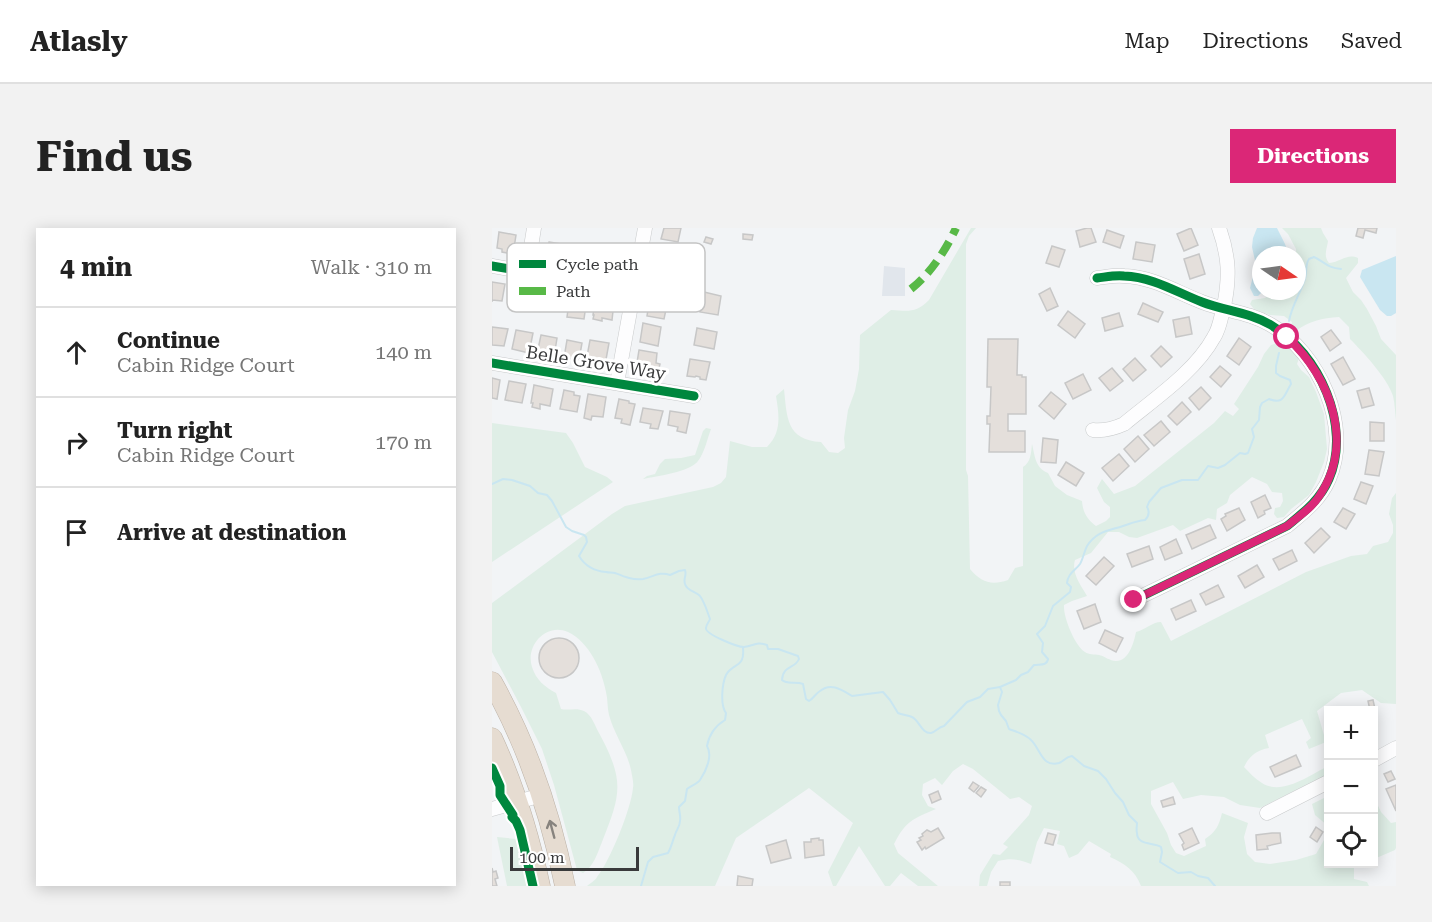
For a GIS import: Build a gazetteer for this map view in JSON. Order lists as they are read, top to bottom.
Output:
{
  "streets": {
    "street": ["Belle Grove Way"]
  },
  "legend": ["Cycle path", "Path"],
  "scale_bar": "100 m",
  "north": "right",
  "page": {
    "header": "Atlasly",
    "nav": ["Map", "Directions", "Saved"],
    "buttons": "Directions",
    "title": "Find us",
    "heading": ["4 min", "Walk · 310 m"],
    "list": [
      ["Continue", "Cabin Ridge Court", "140 m"],
      ["Turn right", "Cabin Ridge Court", "170 m"],
      "Arrive at destination"
    ],
    "map_buttons": ["+", "−"],
    "scale": "100 m"
  }
}
